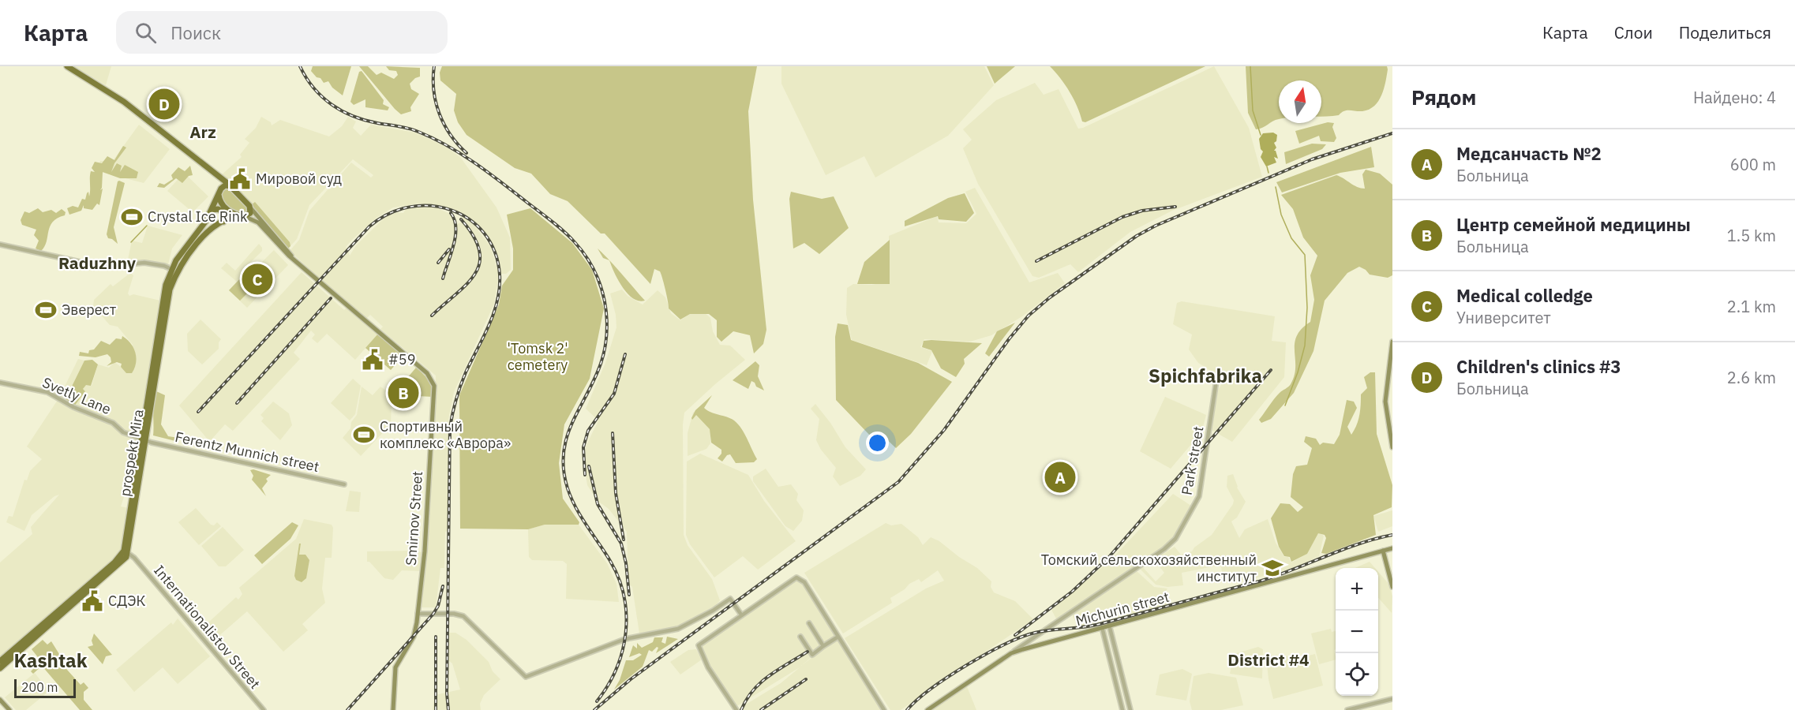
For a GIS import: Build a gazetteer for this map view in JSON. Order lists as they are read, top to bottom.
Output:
{
  "streets": {
    "main road": ["prospekt Mira", "Michurin street"],
    "street": [
      "Svetly Lane",
      "Ferentz Munnich street",
      "Park street",
      "Internationalistov Street"
    ]
  },
  "crossings": [
    ["Svetly Lane", "Ferentz Munnich street"],
    ["Svetly Lane", "prospekt Mira"],
    ["Ferentz Munnich street", "prospekt Mira"],
    ["prospekt Mira", "Internationalistov Street"],
    ["Park street", "Michurin street"]
  ],
  "districts": [
    "Arz",
    "Raduzhny",
    "Spichfabrika",
    "District #4",
    "Kashtak"
  ],
  "parks": ["'Tomsk 2' cemetery"],
  "places": {
    "public building": ["Мировой суд", "#59", "СДЭК"],
    "sports": ["Crystal Ice Rink", "Эверест", "Спортивный комплекс «Аврора»"],
    "school or university": ["Томский сельскохозяйственный институт"]
  },
  "scale_bar": "200 m",
  "north": "top",
  "page": {
    "header": "Карта",
    "search": "Поиск",
    "nav": ["Карта", "Слои", "Поделиться"],
    "heading": ["Рядом", "Найдено: 4"],
    "pins": [
      "D",
      "C",
      "B",
      "A"
    ],
    "list": [
      {
        "mark": "A",
        "name": "Медсанчасть №2",
        "note": "Больница",
        "value": "600 m"
      },
      {
        "mark": "B",
        "name": "Центр семейной медицины",
        "note": "Больница",
        "value": "1.5 km"
      },
      {
        "mark": "C",
        "name": "Medical colledge",
        "note": "Университет",
        "value": "2.1 km"
      },
      {
        "mark": "D",
        "name": "Children's clinics #3",
        "note": "Больница",
        "value": "2.6 km"
      }
    ],
    "map_buttons": ["+", "−"],
    "scale": "200 m"
  }
}
